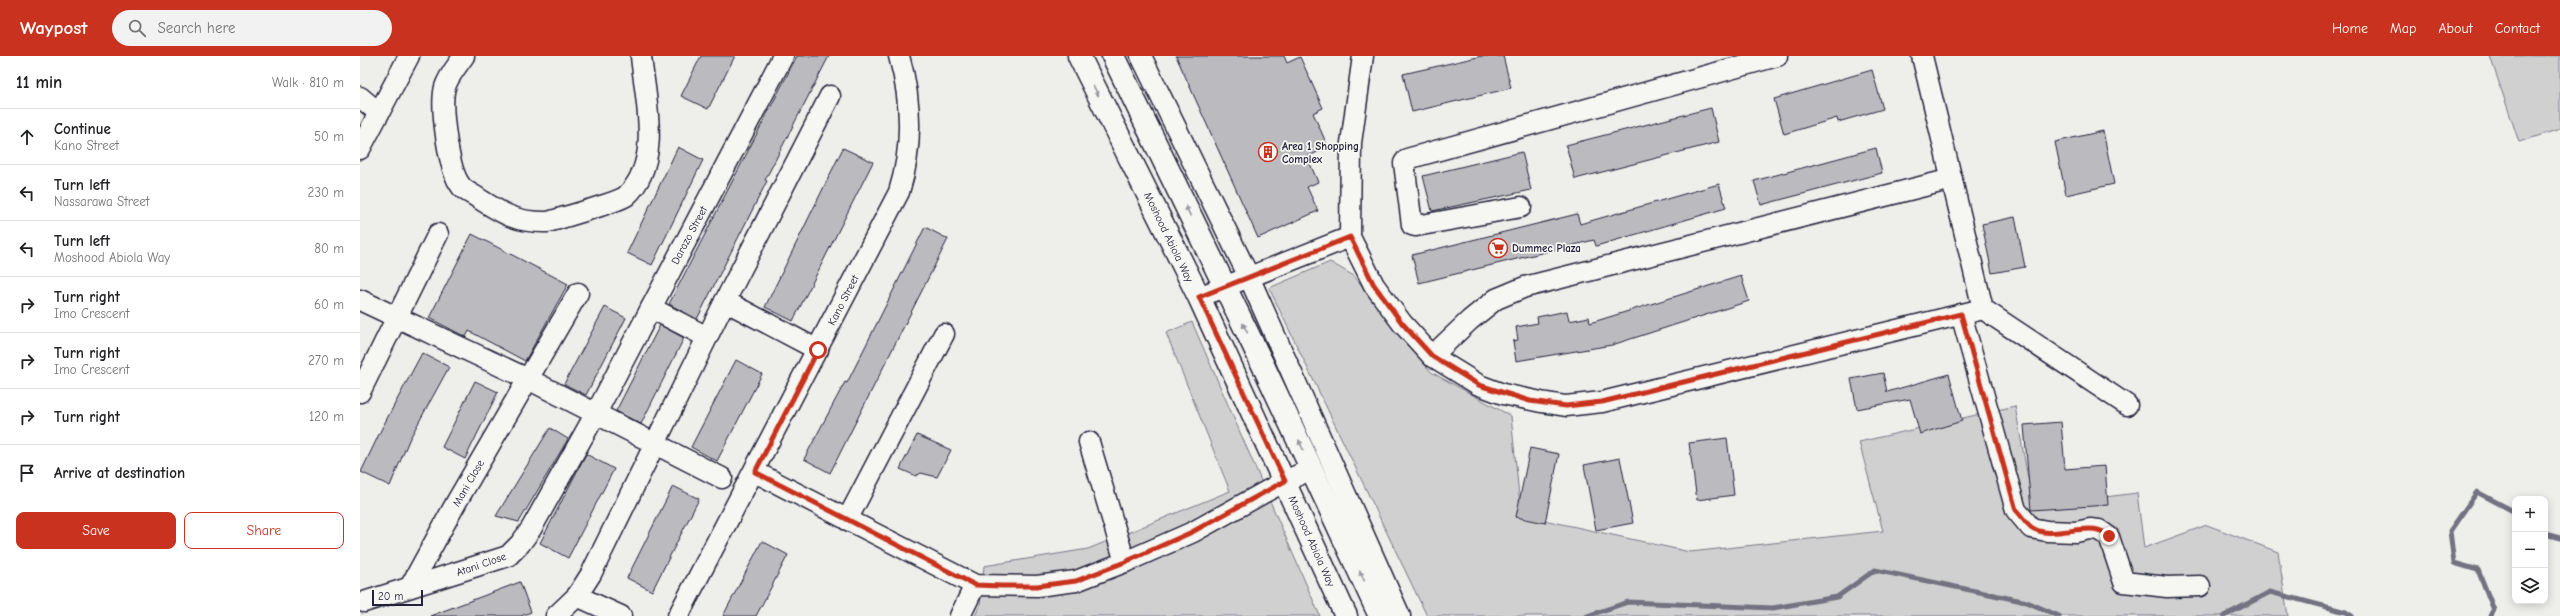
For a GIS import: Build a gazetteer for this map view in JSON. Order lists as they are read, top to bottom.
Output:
{
  "streets": {
    "main road": ["Moshood Abiola Way"],
    "street": [
      "Darazo Street",
      "Kano Street",
      "Mani Close",
      "Atani Close"
    ]
  },
  "crossings": [
    ["Darazo Street", "Atani Close"],
    ["Mani Close", "Atani Close"]
  ],
  "places": {
    "building": ["Area 1 Shopping Complex"],
    "supermarket": ["Dummec Plaza"]
  },
  "scale_bar": "20 m",
  "page": {
    "header": "Waypost",
    "search": "Search here",
    "nav": [
      "Home",
      "Map",
      "About",
      "Contact"
    ],
    "heading": ["11 min", "Walk · 810 m"],
    "list": [
      ["Continue", "Kano Street", "50 m"],
      ["Turn left", "Nassarawa Street", "230 m"],
      ["Turn left", "Moshood Abiola Way", "80 m"],
      ["Turn right", "Imo Crescent", "60 m"],
      ["Turn right", "Imo Crescent", "270 m"],
      ["Turn right", "120 m"],
      "Arrive at destination"
    ],
    "map_buttons": ["+", "−"],
    "buttons": ["Save", "Share"],
    "scale": "20 m"
  }
}
